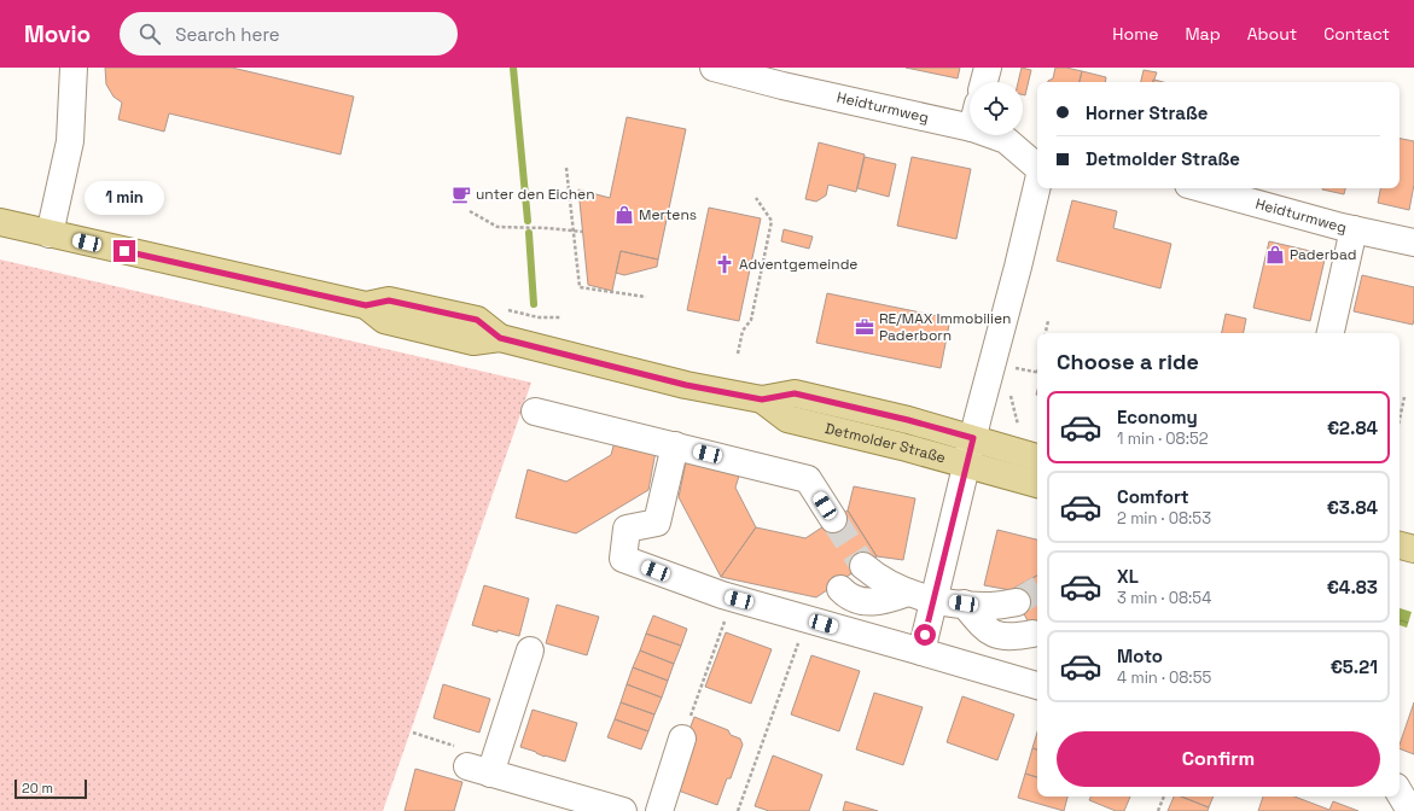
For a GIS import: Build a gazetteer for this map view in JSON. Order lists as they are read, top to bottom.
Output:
{
  "streets": {
    "main road": ["Detmolder Straße"],
    "street": ["Heidturmweg"]
  },
  "crossings": [
    ["Heidturmweg", "Detmolder Straße"]
  ],
  "places": {
    "cafe": ["unter den Eichen"],
    "shop": ["Mertens", "Paderbad"],
    "church": ["Adventgemeinde"],
    "office": ["RE/MAX Immobilien Paderborn"]
  },
  "scale_bar": "20 m",
  "page": {
    "header": "Movio",
    "search": "Search here",
    "nav": [
      "Home",
      "Map",
      "About",
      "Contact"
    ],
    "banner": ["Horner Straße", "Detmolder Straße"],
    "bubble": "1 min",
    "heading": "Choose a ride",
    "list": [
      {
        "name": "Economy",
        "note": "1 min · 08:52",
        "value": "€2.84"
      },
      {
        "name": "Comfort",
        "note": "2 min · 08:53",
        "value": "€3.84"
      },
      {
        "name": "XL",
        "note": "3 min · 08:54",
        "value": "€4.83"
      },
      {
        "name": "Moto",
        "note": "4 min · 08:55",
        "value": "€5.21"
      }
    ],
    "buttons": "Confirm",
    "scale": "20 m"
  }
}
